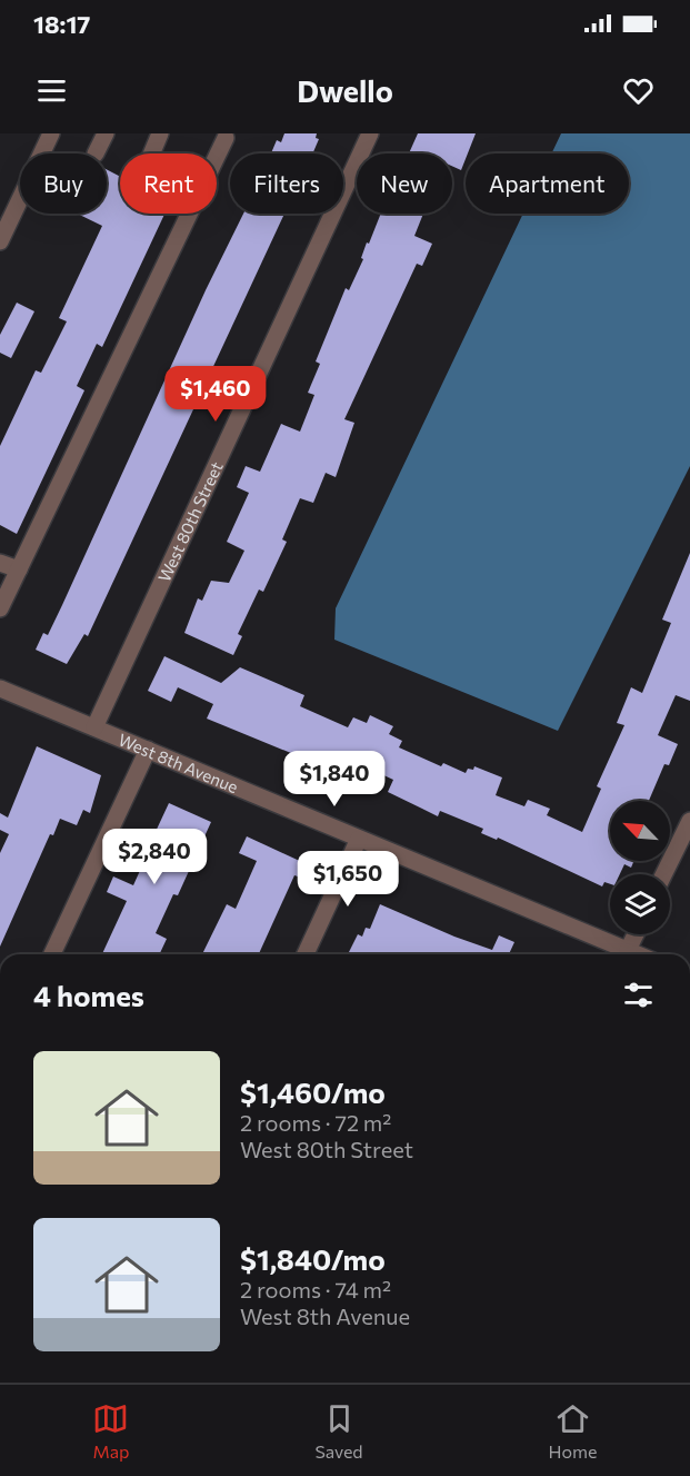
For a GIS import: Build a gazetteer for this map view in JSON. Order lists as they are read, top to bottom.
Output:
{
  "streets": {
    "street": ["West 80th Street", "West 8th Avenue"]
  },
  "crossings": [
    ["West 80th Street", "West 8th Avenue"]
  ],
  "north": "top left",
  "page": {
    "status": "18:17",
    "header": "Dwello",
    "chip": [
      "Buy",
      "Rent",
      "Filters",
      "New",
      "Apartment"
    ],
    "price": [
      "$1,460",
      "$1,840",
      "$2,840",
      "$1,650"
    ],
    "heading": "4 homes",
    "list": [
      {
        "name": "$1,460/mo",
        "note": "2 rooms · 72 m² · West 80th Street"
      },
      {
        "name": "$1,840/mo",
        "note": "2 rooms · 74 m² · West 8th Avenue"
      }
    ],
    "tabs": ["Map", "Saved", "Home"]
  }
}
